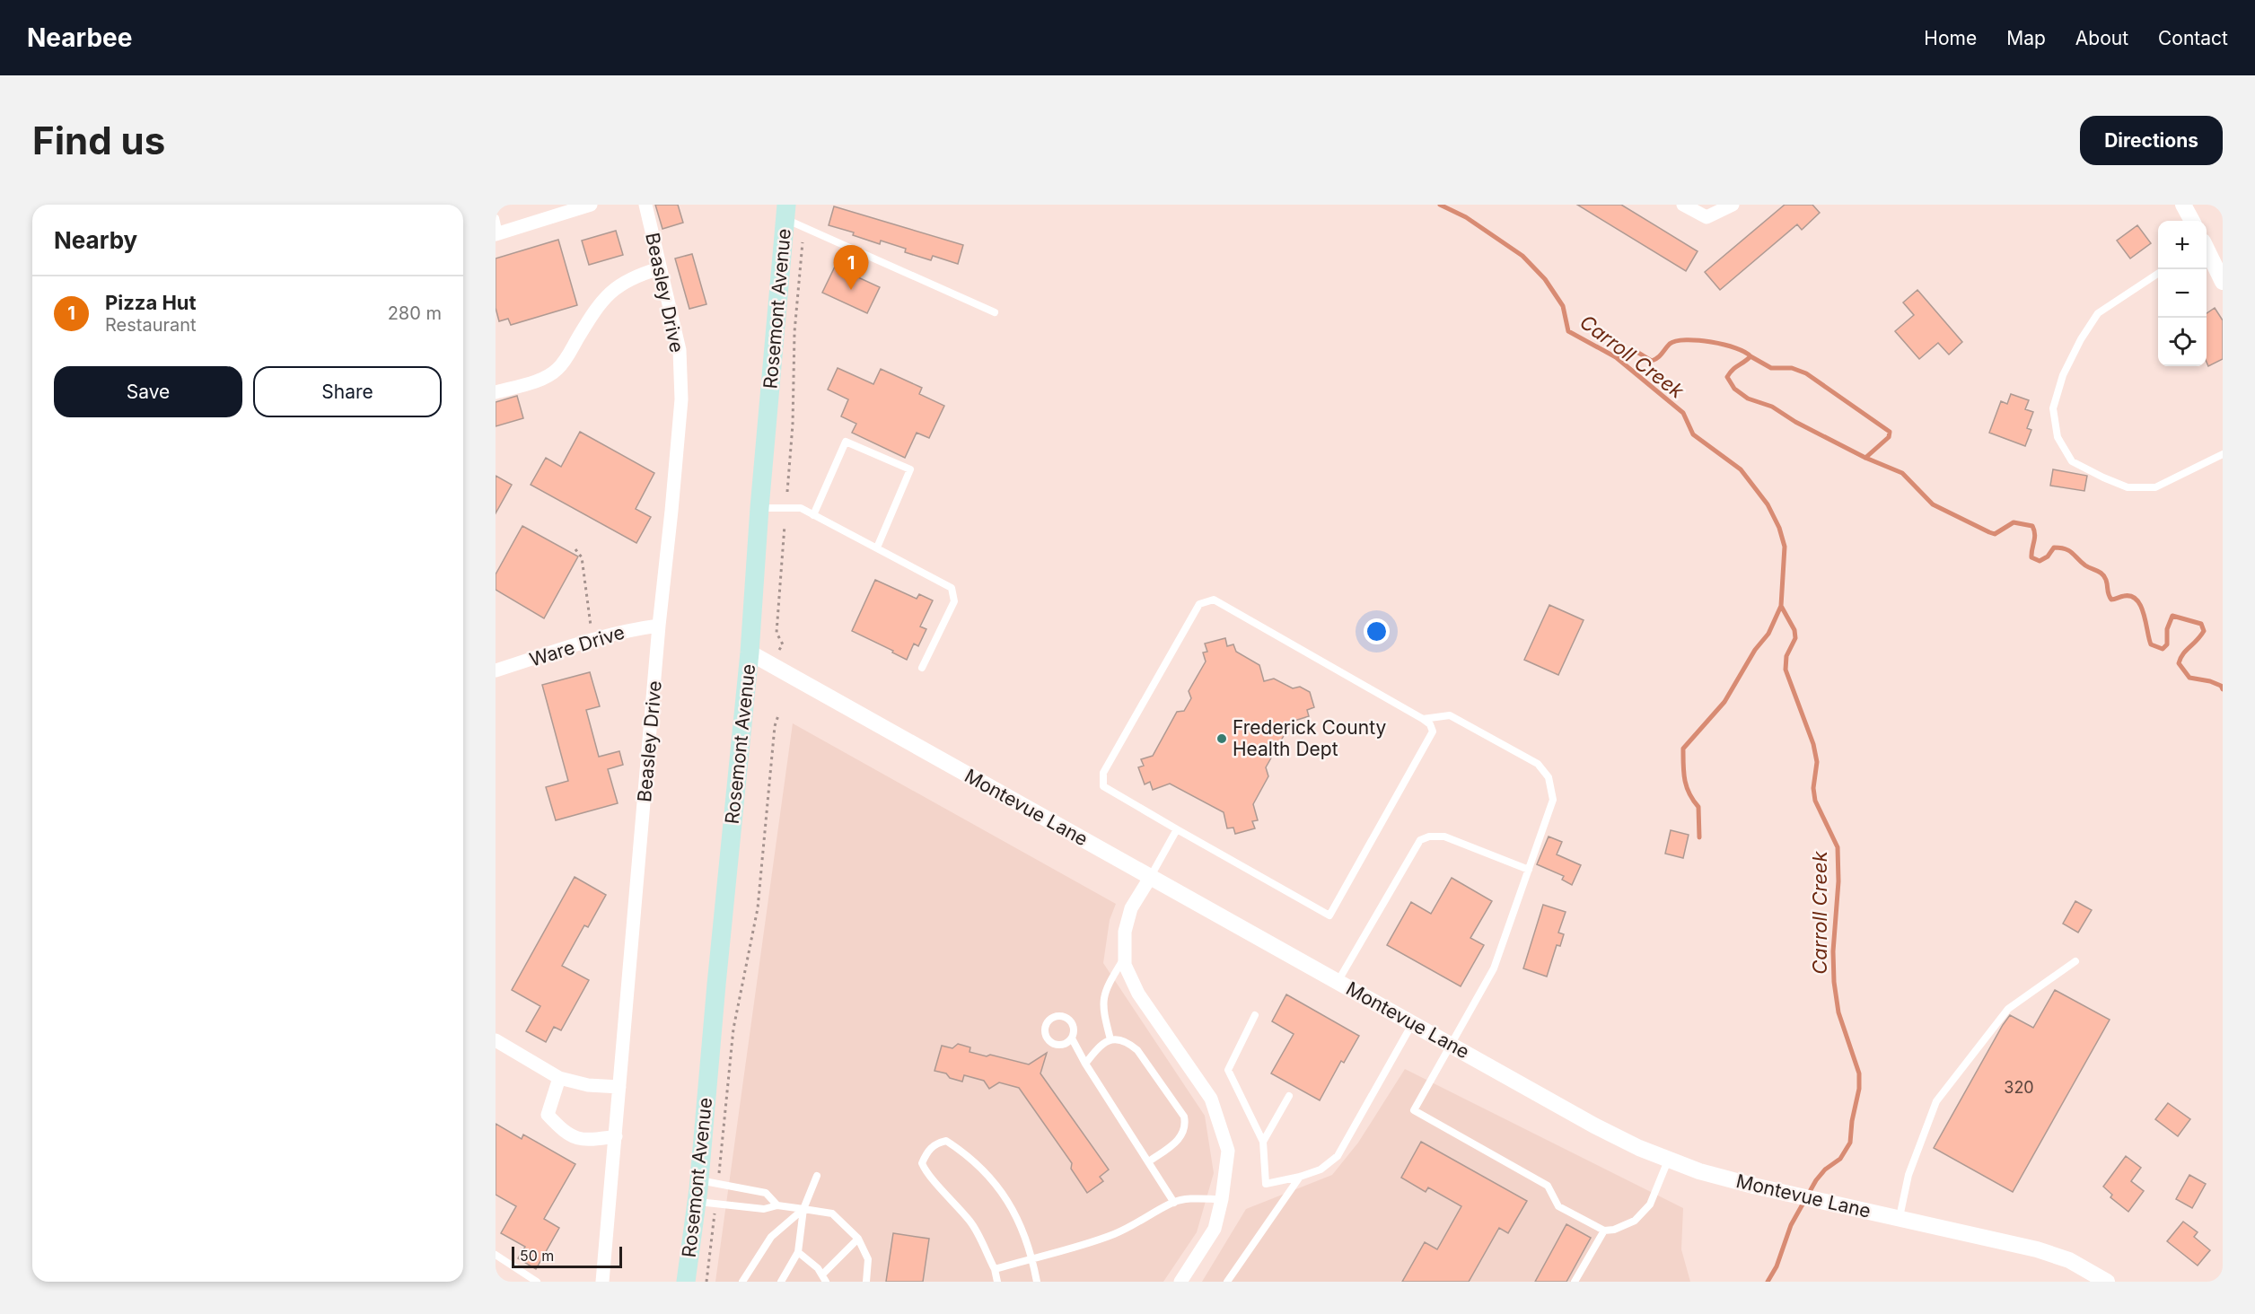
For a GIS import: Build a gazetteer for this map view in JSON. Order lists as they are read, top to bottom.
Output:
{
  "streets": {
    "main road": ["Rosemont Avenue"],
    "street": ["Beasley Drive", "Ware Drive", "Montevue Lane"]
  },
  "crossings": [
    ["Beasley Drive", "Ware Drive"],
    ["Rosemont Avenue", "Montevue Lane"]
  ],
  "water": ["Carroll Creek"],
  "places": ["Frederick County Health Dept"],
  "house_numbers": ["320"],
  "scale_bar": "50 m",
  "page": {
    "header": "Nearbee",
    "nav": [
      "Home",
      "Map",
      "About",
      "Contact"
    ],
    "buttons": [
      "Directions",
      ["Save", "Share"]
    ],
    "title": "Find us",
    "heading": "Nearby",
    "map_buttons": ["+", "−"],
    "pins": "1",
    "list": [
      {
        "mark": "1",
        "name": "Pizza Hut",
        "note": "Restaurant",
        "value": "280 m"
      }
    ],
    "scale": "50 m"
  }
}
